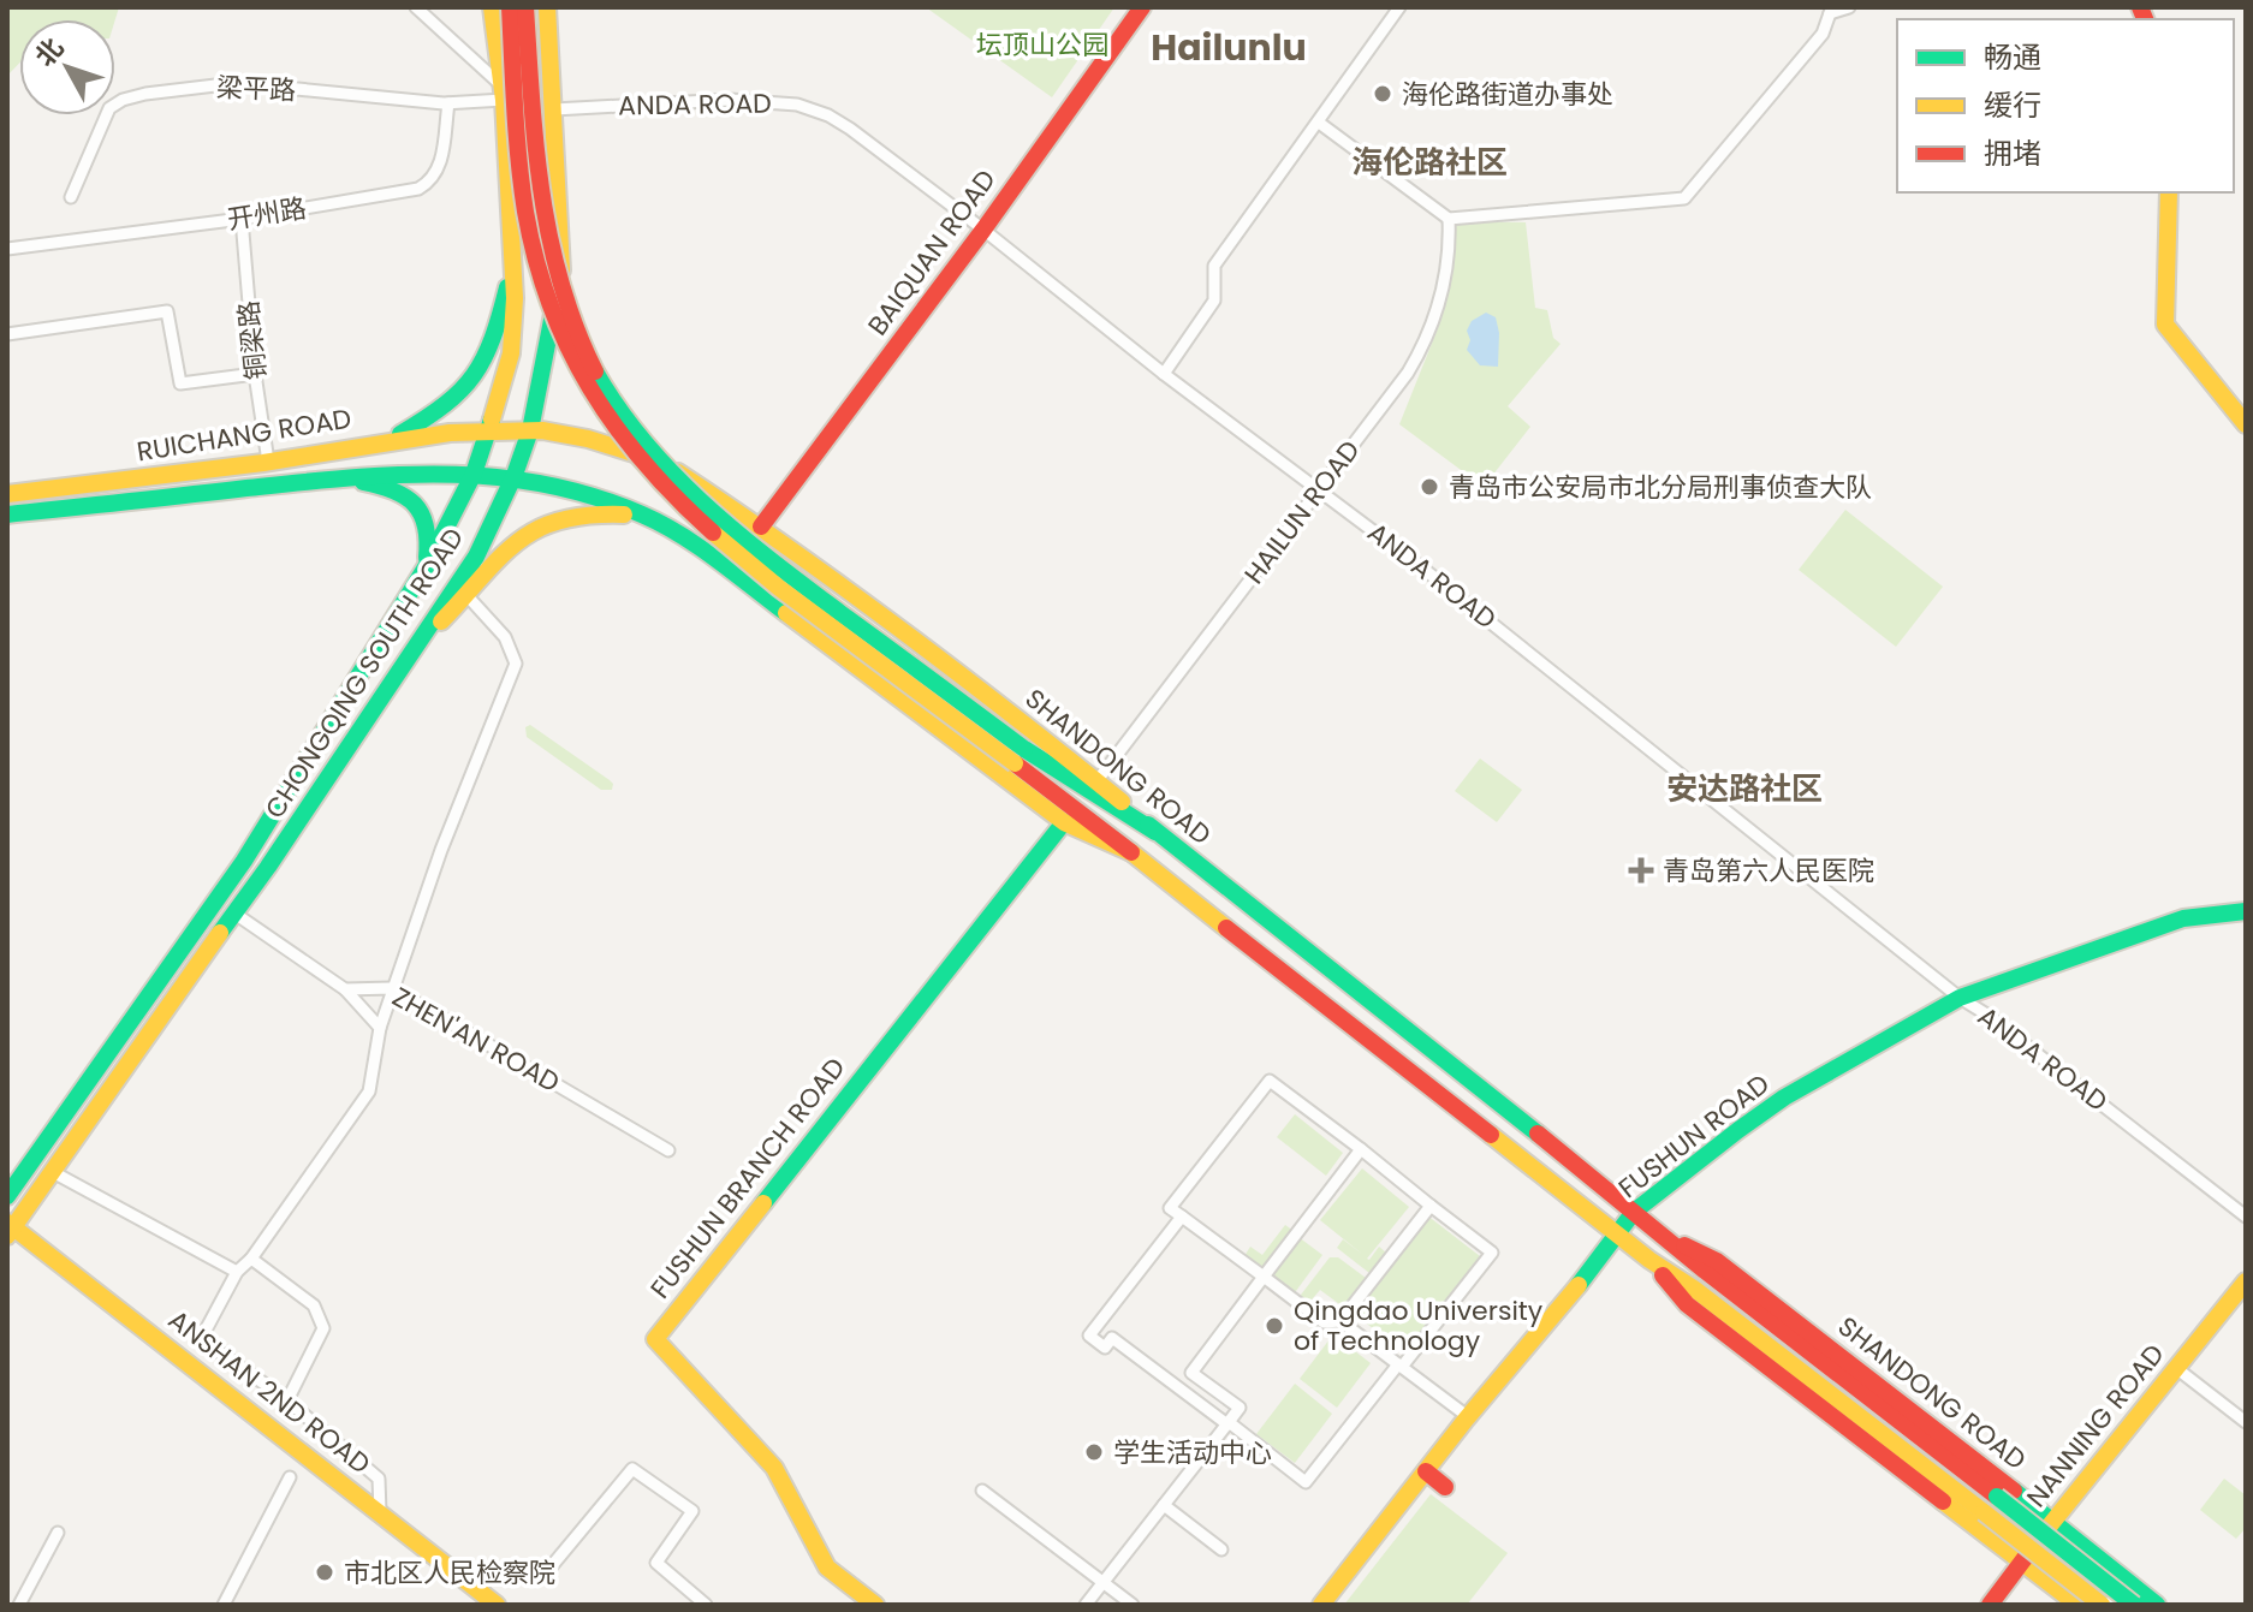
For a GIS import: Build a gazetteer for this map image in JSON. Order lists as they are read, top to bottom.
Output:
{
  "streets": {
    "main road": [
      "BAIQUAN ROAD",
      "RUICHANG ROAD",
      "CHONGQING SOUTH ROAD",
      "SHANDONG ROAD",
      "FUSHUN ROAD",
      "FUSHUN BRANCH ROAD",
      "ANSHAN 2ND ROAD",
      "NANNING ROAD"
    ],
    "street": [
      "梁平路",
      "ANDA ROAD",
      "开州路",
      "铜梁路",
      "HAILUN ROAD",
      "ZHEN'AN ROAD"
    ]
  },
  "crossings": [
    ["梁平路", "开州路"],
    ["梁平路", "CHONGQING SOUTH ROAD"],
    ["ANDA ROAD", "BAIQUAN ROAD"],
    ["ANDA ROAD", "HAILUN ROAD"],
    ["ANDA ROAD", "CHONGQING SOUTH ROAD"],
    ["ANDA ROAD", "FUSHUN ROAD"],
    ["开州路", "铜梁路"],
    ["BAIQUAN ROAD", "SHANDONG ROAD"],
    ["铜梁路", "RUICHANG ROAD"],
    ["RUICHANG ROAD", "CHONGQING SOUTH ROAD"],
    ["RUICHANG ROAD", "SHANDONG ROAD"],
    ["HAILUN ROAD", "SHANDONG ROAD"],
    ["CHONGQING SOUTH ROAD", "SHANDONG ROAD"],
    ["CHONGQING SOUTH ROAD", "ANSHAN 2ND ROAD"],
    ["SHANDONG ROAD", "FUSHUN ROAD"],
    ["SHANDONG ROAD", "NANNING ROAD"]
  ],
  "districts": ["Hailunlu", "海伦路社区", "安达路社区"],
  "parks": ["坛顶山公园"],
  "places": {
    "other": [
      "海伦路街道办事处",
      "青岛市公安局市北分局刑事侦查大队",
      "Qingdao University of Technology",
      "学生活动中心",
      "市北区人民检察院"
    ],
    "health": ["青岛第六人民医院"]
  },
  "legend": ["畅通", "缓行", "拥堵"],
  "north": "top left"
}
